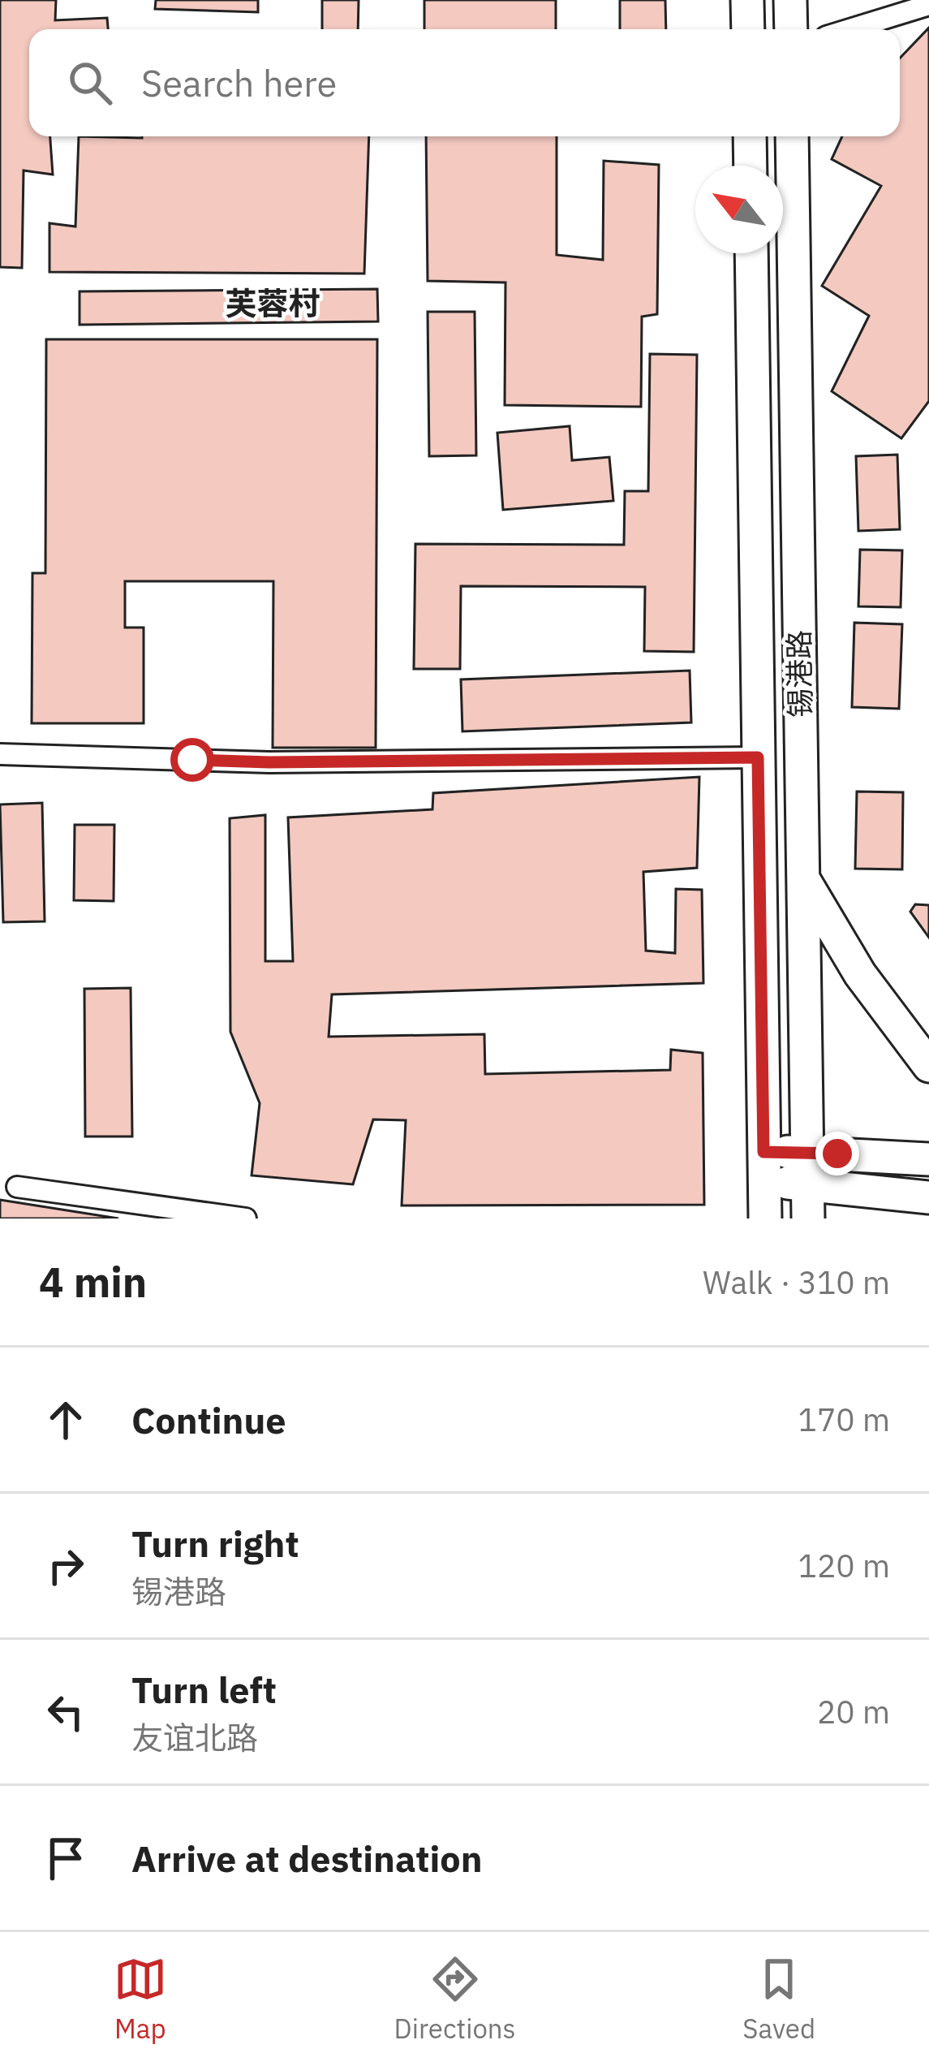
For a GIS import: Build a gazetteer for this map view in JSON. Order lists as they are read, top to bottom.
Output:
{
  "streets": {
    "main road": ["锡港路"]
  },
  "districts": ["芙蓉村"],
  "north": "top left",
  "page": {
    "search": "Search here",
    "heading": ["4 min", "Walk · 310 m"],
    "list": [
      ["Continue", "170 m"],
      ["Turn right", "锡港路", "120 m"],
      ["Turn left", "友谊北路", "20 m"],
      "Arrive at destination"
    ],
    "nav": ["Map", "Directions", "Saved"]
  }
}
